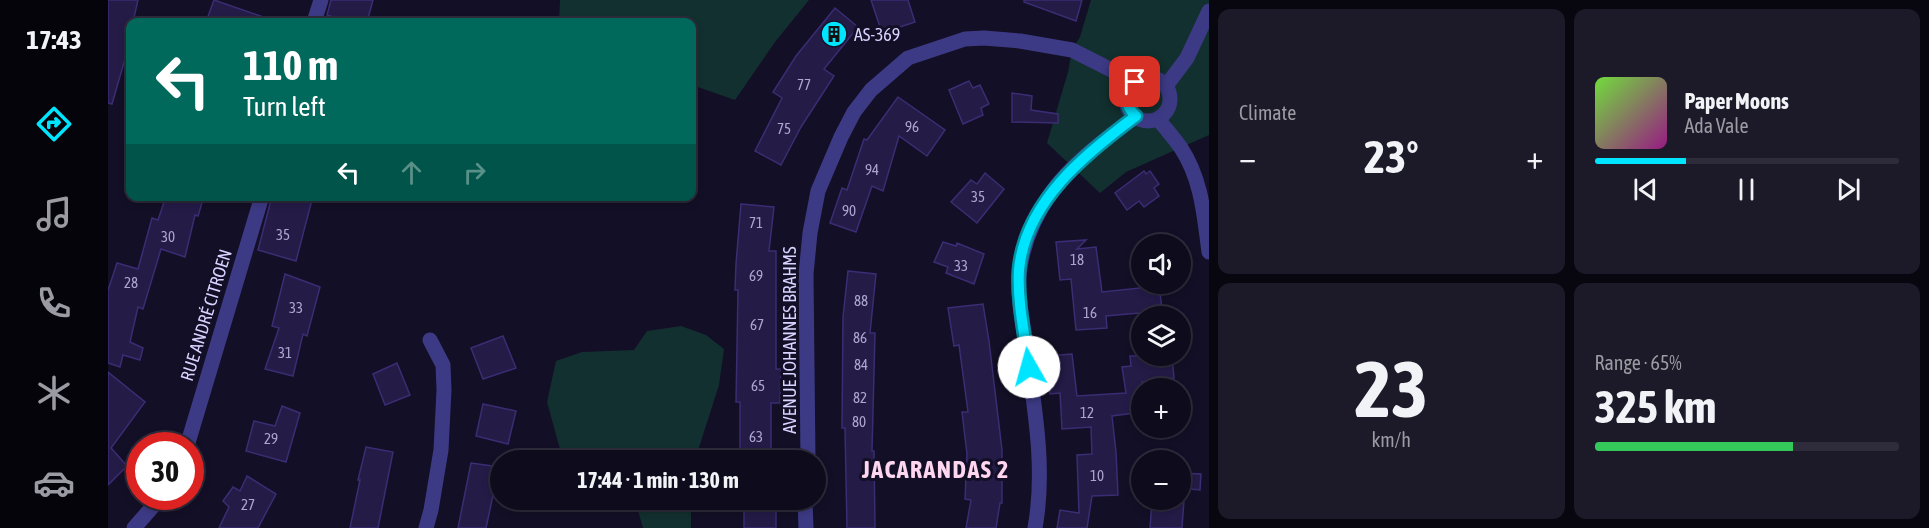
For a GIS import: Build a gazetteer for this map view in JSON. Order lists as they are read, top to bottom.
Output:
{
  "streets": {
    "street": ["RUE ANDRÉ CITROEN", "AVENUE JOHANNES BRAHMS"]
  },
  "districts": ["JACARANDAS 2"],
  "places": {
    "building": ["AS-369"]
  },
  "house_numbers": [
    "77",
    "96",
    "75",
    "94",
    "35",
    "90",
    "71",
    "35",
    "30",
    "18",
    "33",
    "69",
    "28",
    "88",
    "33",
    "16",
    "67",
    "86",
    "31",
    "84",
    "65",
    "82",
    "12",
    "80",
    "63",
    "29",
    "10",
    "27"
  ],
  "page": {
    "tabs": "17:43",
    "tile": [
      "Climate",
      ["23", "km/h"],
      ["Range · 65%", "325 km"]
    ],
    "turn": ["110 m", "Turn left"],
    "song": ["Paper Moons", "Ada Vale"],
    "heat": ["−", "23°", "+"],
    "map_buttons": ["+", "−"],
    "limit": "30",
    "trip": "17:44 · 1 min · 130 m"
  }
}
